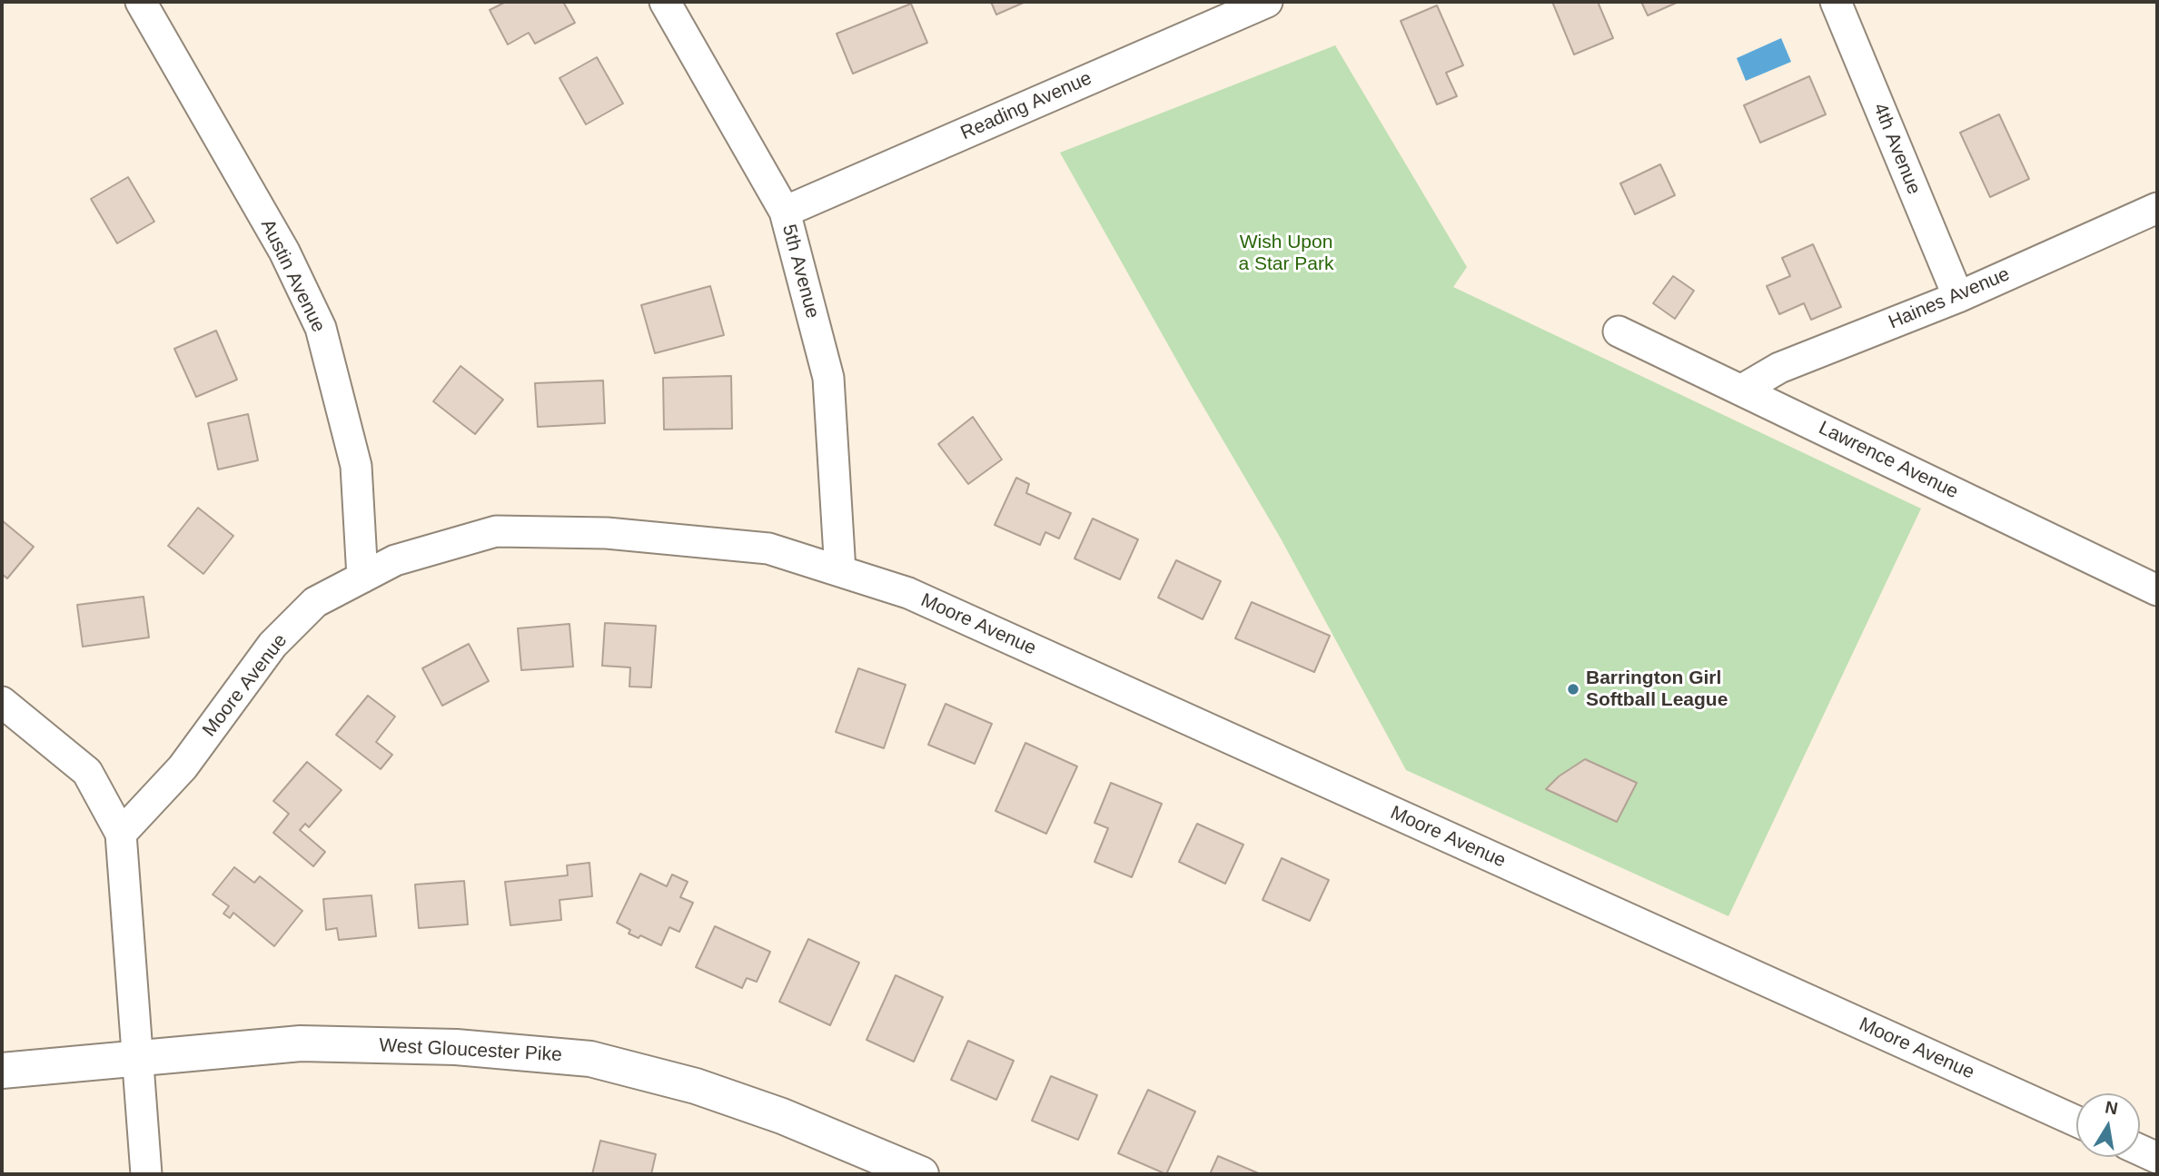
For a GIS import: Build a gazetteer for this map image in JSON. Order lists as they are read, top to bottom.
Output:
{
  "streets": {
    "main road": ["West Gloucester Pike"],
    "street": [
      "Reading Avenue",
      "4th Avenue",
      "5th Avenue",
      "Austin Avenue",
      "Haines Avenue",
      "Lawrence Avenue",
      "Moore Avenue"
    ]
  },
  "crossings": [
    ["Reading Avenue", "5th Avenue"],
    ["4th Avenue", "Haines Avenue"],
    ["5th Avenue", "Moore Avenue"],
    ["Austin Avenue", "Moore Avenue"],
    ["Haines Avenue", "Lawrence Avenue"]
  ],
  "parks": ["Wish Upon a Star Park"],
  "places": ["Barrington Girl Softball League"],
  "north": "top"
}
